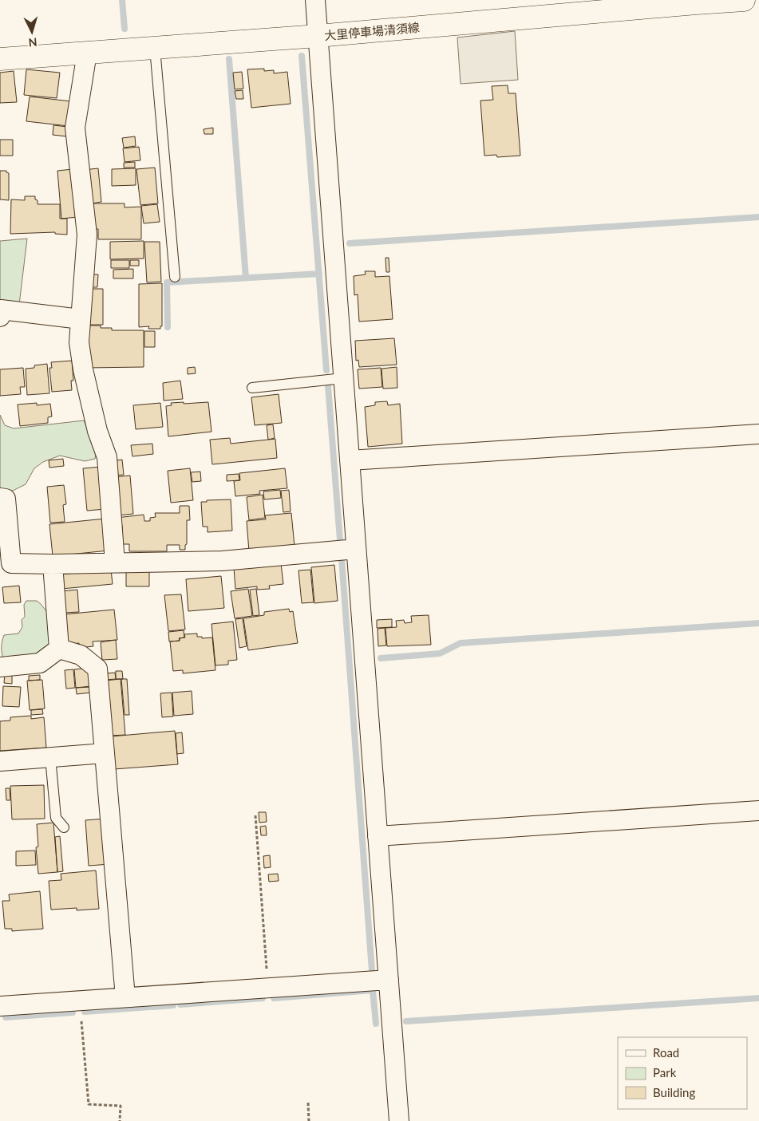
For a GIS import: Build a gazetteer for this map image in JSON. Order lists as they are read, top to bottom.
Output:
{
  "streets": {
    "main road": ["大里停車場清須線"]
  },
  "legend": ["Road", "Park", "Building"],
  "north": "bottom"
}
